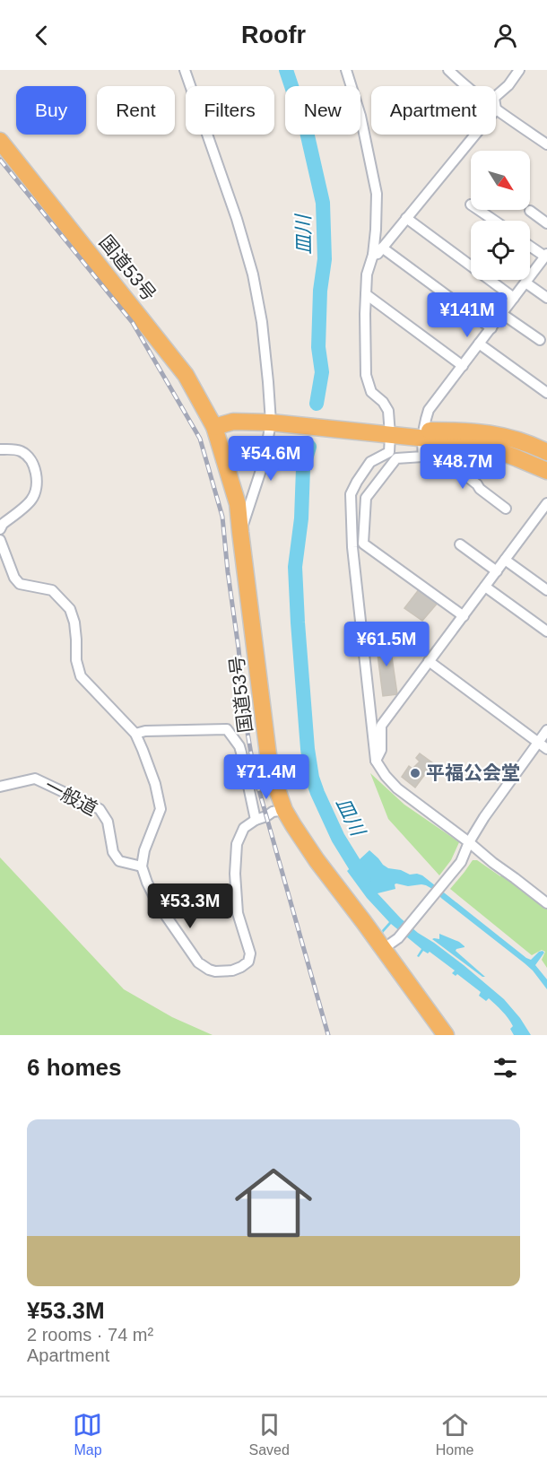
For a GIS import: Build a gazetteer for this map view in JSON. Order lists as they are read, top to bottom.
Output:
{
  "streets": {
    "highway": ["国道53号"],
    "street": ["一般道"]
  },
  "water": ["皿川"],
  "places": ["平福公会堂"],
  "north": "bottom right",
  "page": {
    "header": "Roofr",
    "chip": [
      "Buy",
      "Rent",
      "Filters",
      "New",
      "Apartment"
    ],
    "price": [
      "¥141M",
      "¥54.6M",
      "¥48.7M",
      "¥61.5M",
      "¥71.4M",
      "¥53.3M"
    ],
    "heading": "6 homes",
    "list": [
      {
        "name": "¥53.3M",
        "note": "2 rooms · 74 m² · Apartment"
      }
    ],
    "tabs": ["Map", "Saved", "Home"]
  }
}
